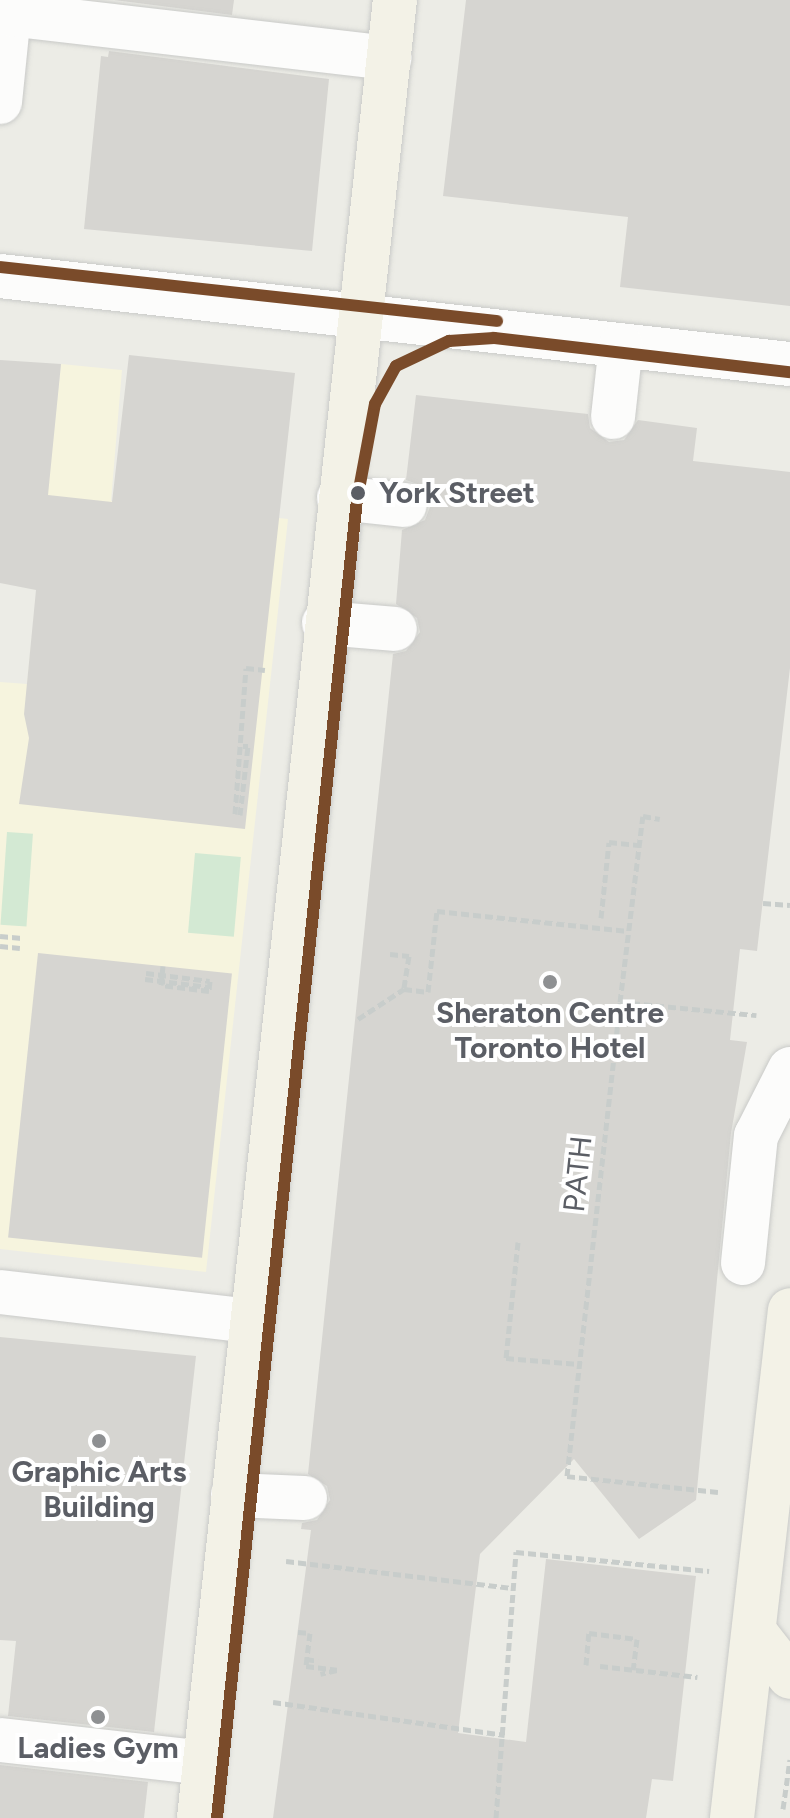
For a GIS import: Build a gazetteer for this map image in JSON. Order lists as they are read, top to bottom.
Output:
{
  "streets": {
    "path": ["PATH"]
  },
  "places": [
    "York Street",
    "Sheraton Centre Toronto Hotel",
    "Graphic Arts Building",
    "Ladies Gym"
  ]
}
